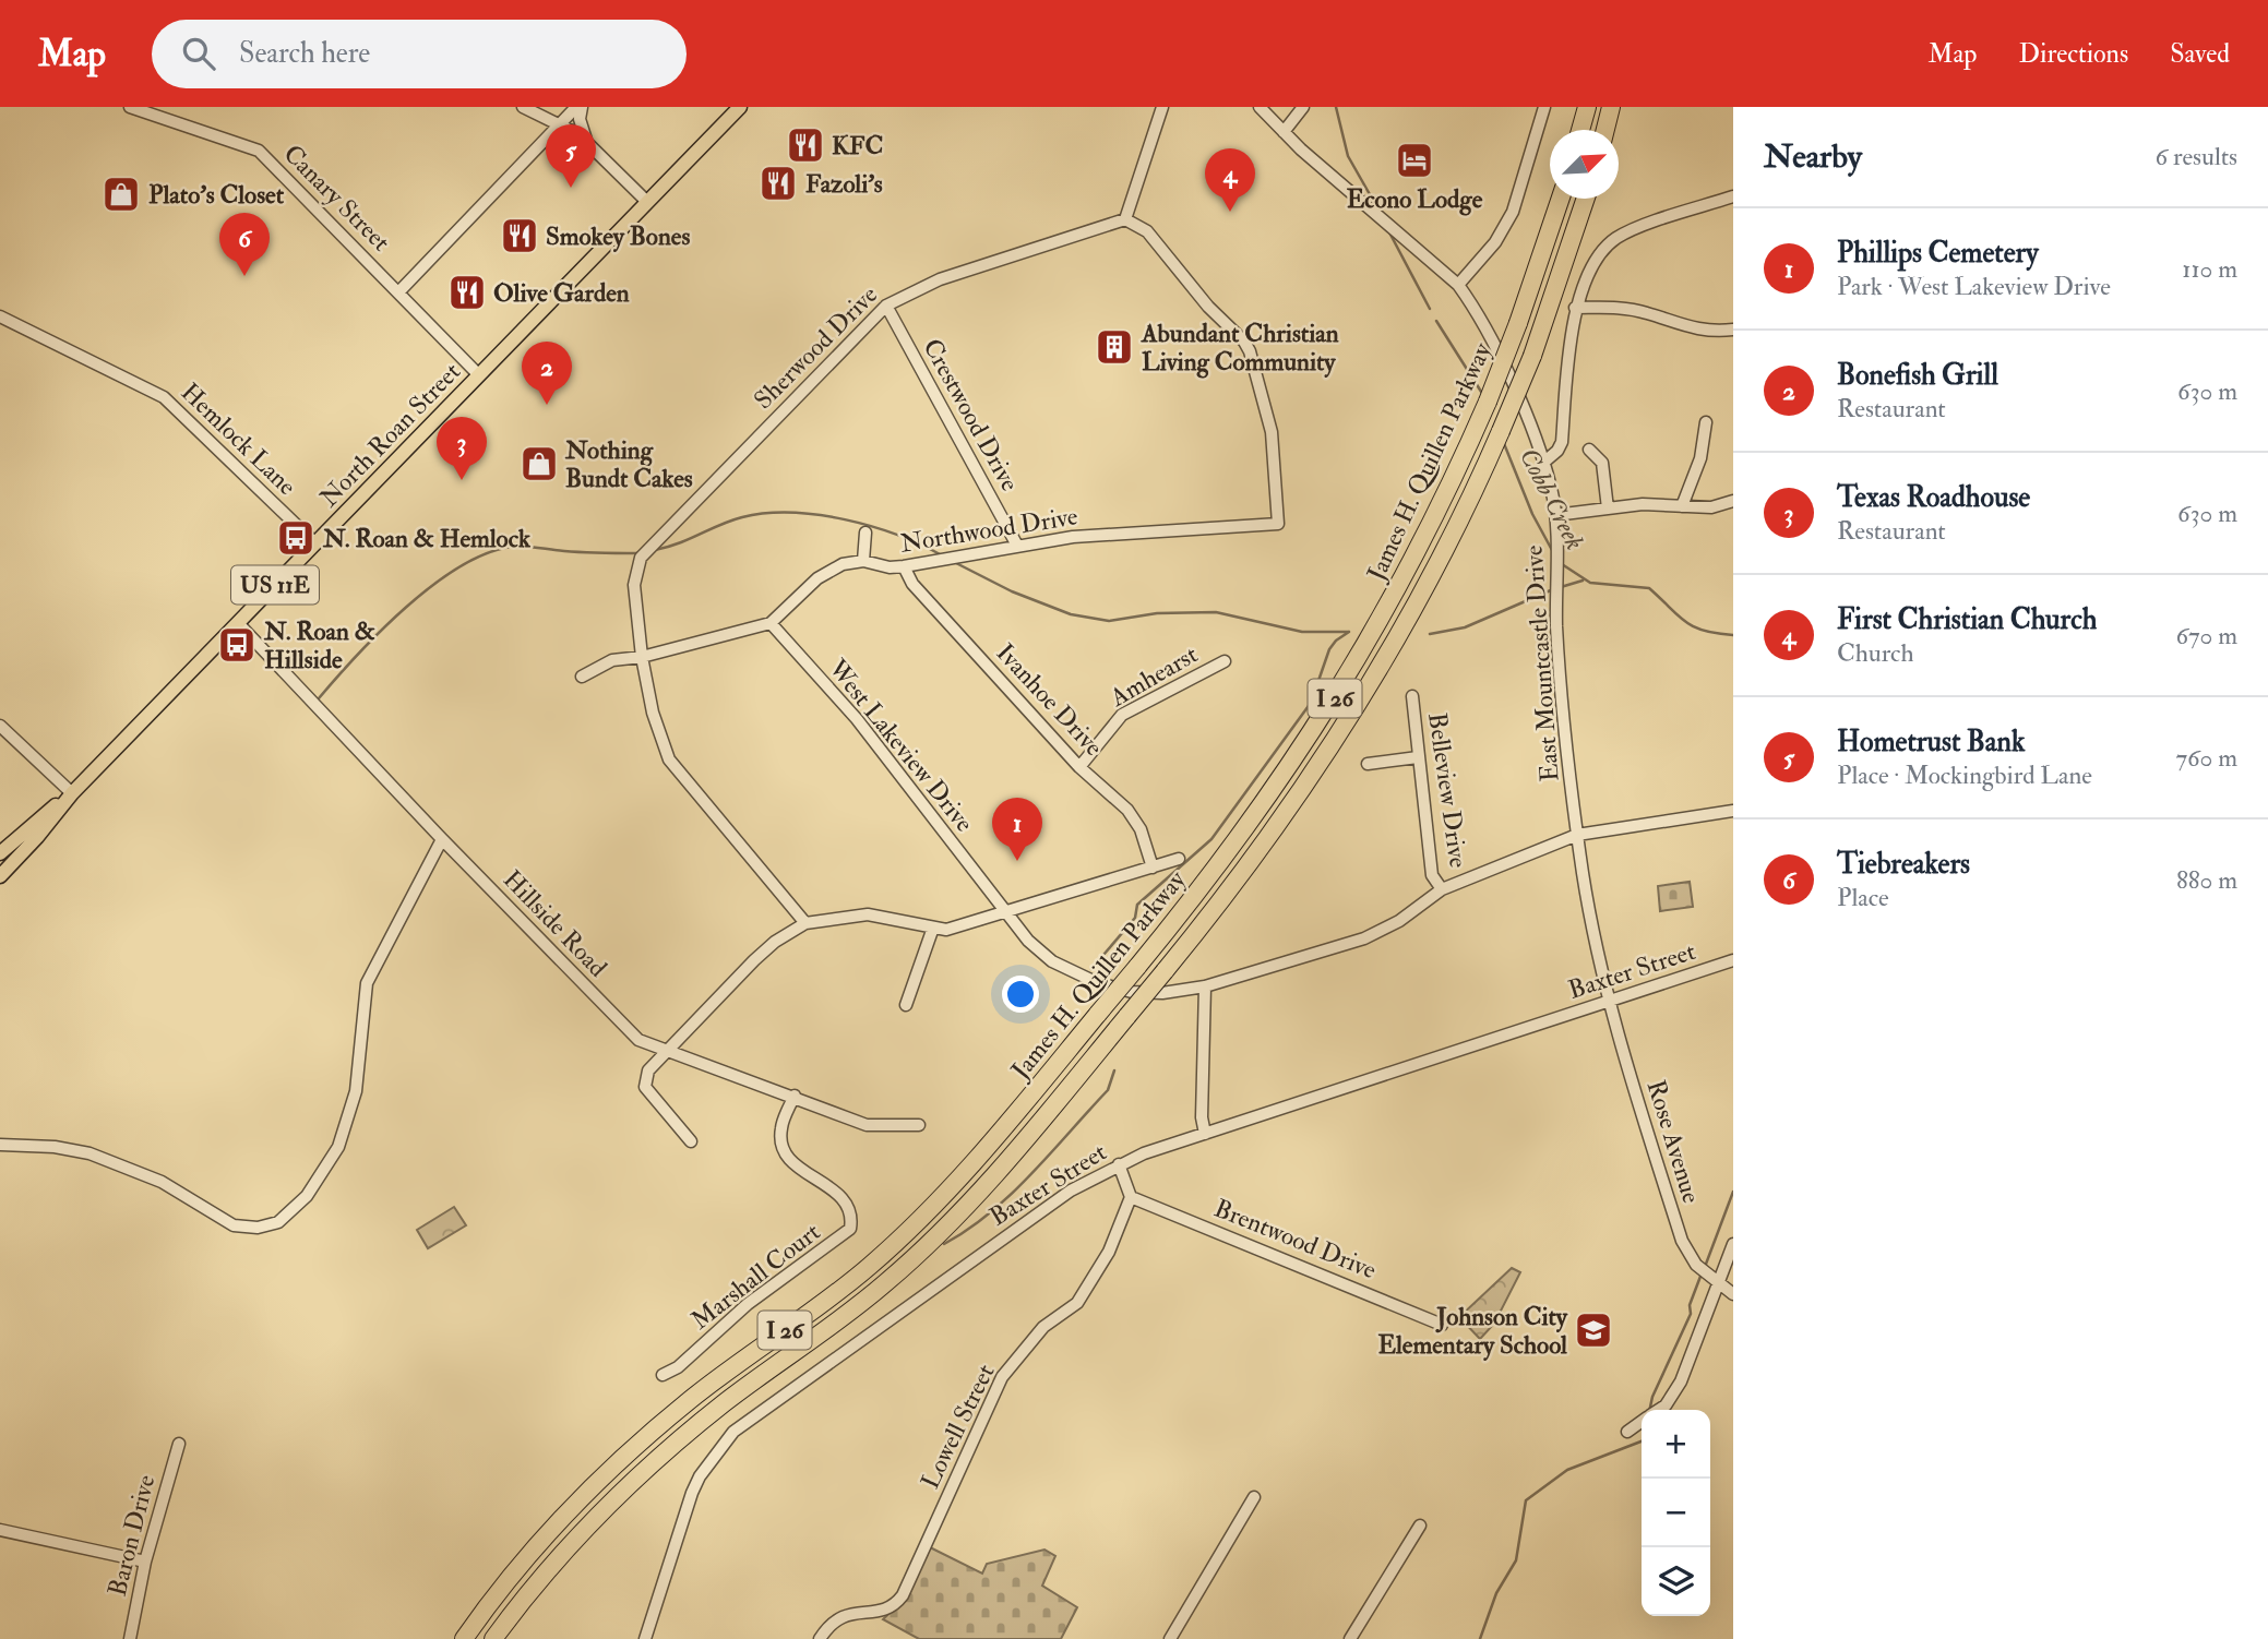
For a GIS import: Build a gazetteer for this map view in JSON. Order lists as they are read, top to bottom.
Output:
{
  "streets": {
    "highway": ["James H. Quillen Parkway", "I 26"],
    "main road": ["North Roan Street", "US 11E"],
    "street": [
      "Canary Street",
      "Sherwood Drive",
      "Crestwood Drive",
      "Hemlock Lane",
      "Northwood Drive",
      "East Mountcastle Drive",
      "Amhearst",
      "Ivanhoe Drive",
      "West Lakeview Drive",
      "Belleview Drive",
      "Hillside Road",
      "Baxter Street",
      "Rose Avenue",
      "Brentwood Drive",
      "Marshall Court",
      "Lowell Street",
      "Baron Drive"
    ]
  },
  "crossings": [
    ["Canary Street", "North Roan Street"],
    ["Sherwood Drive", "Crestwood Drive"],
    ["Sherwood Drive", "Northwood Drive"],
    ["Crestwood Drive", "Northwood Drive"],
    ["North Roan Street", "Hemlock Lane"],
    ["North Roan Street", "Hillside Road"],
    ["Northwood Drive", "Ivanhoe Drive"],
    ["Northwood Drive", "West Lakeview Drive"],
    ["East Mountcastle Drive", "West Lakeview Drive"],
    ["East Mountcastle Drive", "Baxter Street"],
    ["East Mountcastle Drive", "Rose Avenue"],
    ["Amhearst", "Ivanhoe Drive"],
    ["West Lakeview Drive", "Belleview Drive"],
    ["Hillside Road", "Marshall Court"],
    ["Baxter Street", "Rose Avenue"],
    ["Brentwood Drive", "Lowell Street"]
  ],
  "water": ["Cobb Creek"],
  "places": {
    "restaurant": [
      "KFC",
      "Fazoli's",
      "Smokey Bones",
      "Olive Garden"
    ],
    "hotel": ["Econo Lodge"],
    "shop": ["Plato's Closet", "Nothing Bundt Cakes"],
    "building": ["Abundant Christian Living Community"],
    "bus stop": ["N. Roan & Hemlock", "N. Roan & Hillside"],
    "school or university": ["Johnson City Elementary School"]
  },
  "north": "top right",
  "page": {
    "header": "Map",
    "search": "Search here",
    "nav": ["Map", "Directions", "Saved"],
    "heading": ["Nearby", "6 results"],
    "pins": [
      "5",
      "4",
      "6",
      "2",
      "3",
      "1"
    ],
    "list": [
      {
        "mark": "1",
        "name": "Phillips Cemetery",
        "note": "Park · West Lakeview Drive",
        "value": "110 m"
      },
      {
        "mark": "2",
        "name": "Bonefish Grill",
        "note": "Restaurant",
        "value": "630 m"
      },
      {
        "mark": "3",
        "name": "Texas Roadhouse",
        "note": "Restaurant",
        "value": "630 m"
      },
      {
        "mark": "4",
        "name": "First Christian Church",
        "note": "Church",
        "value": "670 m"
      },
      {
        "mark": "5",
        "name": "Hometrust Bank",
        "note": "Place · Mockingbird Lane",
        "value": "760 m"
      },
      {
        "mark": "6",
        "name": "Tiebreakers",
        "note": "Place",
        "value": "880 m"
      }
    ],
    "map_buttons": ["+", "−"]
  }
}
